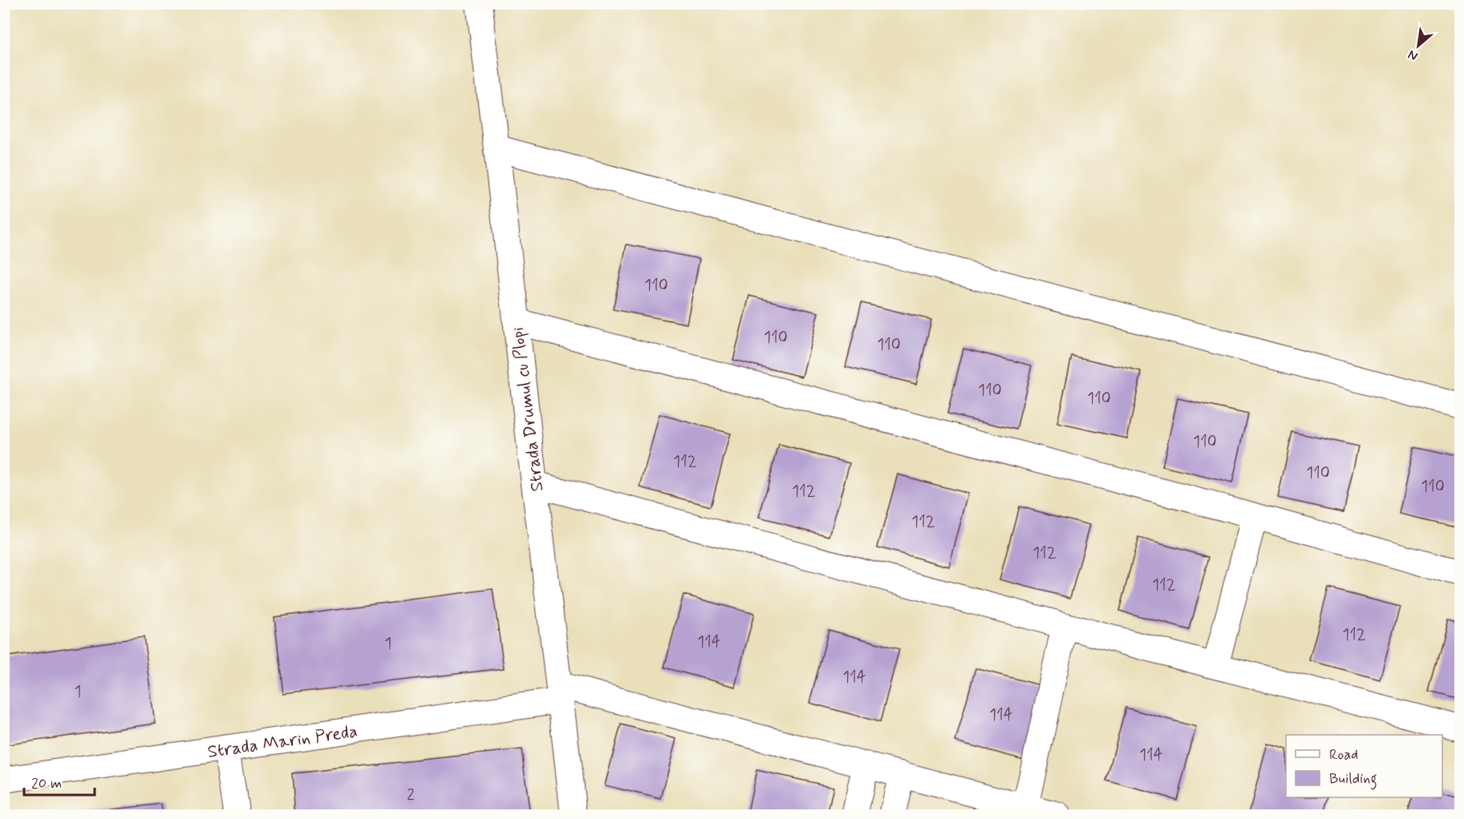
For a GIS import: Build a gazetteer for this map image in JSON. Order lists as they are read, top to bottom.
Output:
{
  "streets": {
    "street": ["Strada Drumul cu Plopi", "Strada Marin Preda"]
  },
  "crossings": [
    ["Strada Drumul cu Plopi", "Strada Marin Preda"]
  ],
  "house_numbers": [
    "110",
    "110",
    "110",
    "110",
    "110",
    "110",
    "112",
    "110",
    "110",
    "112",
    "112",
    "112",
    "112",
    "112",
    "114",
    "1",
    "114",
    "1",
    "114",
    "114",
    "2"
  ],
  "legend": ["Road", "Building"],
  "scale_bar": "20 m",
  "north": "bottom left"
}
